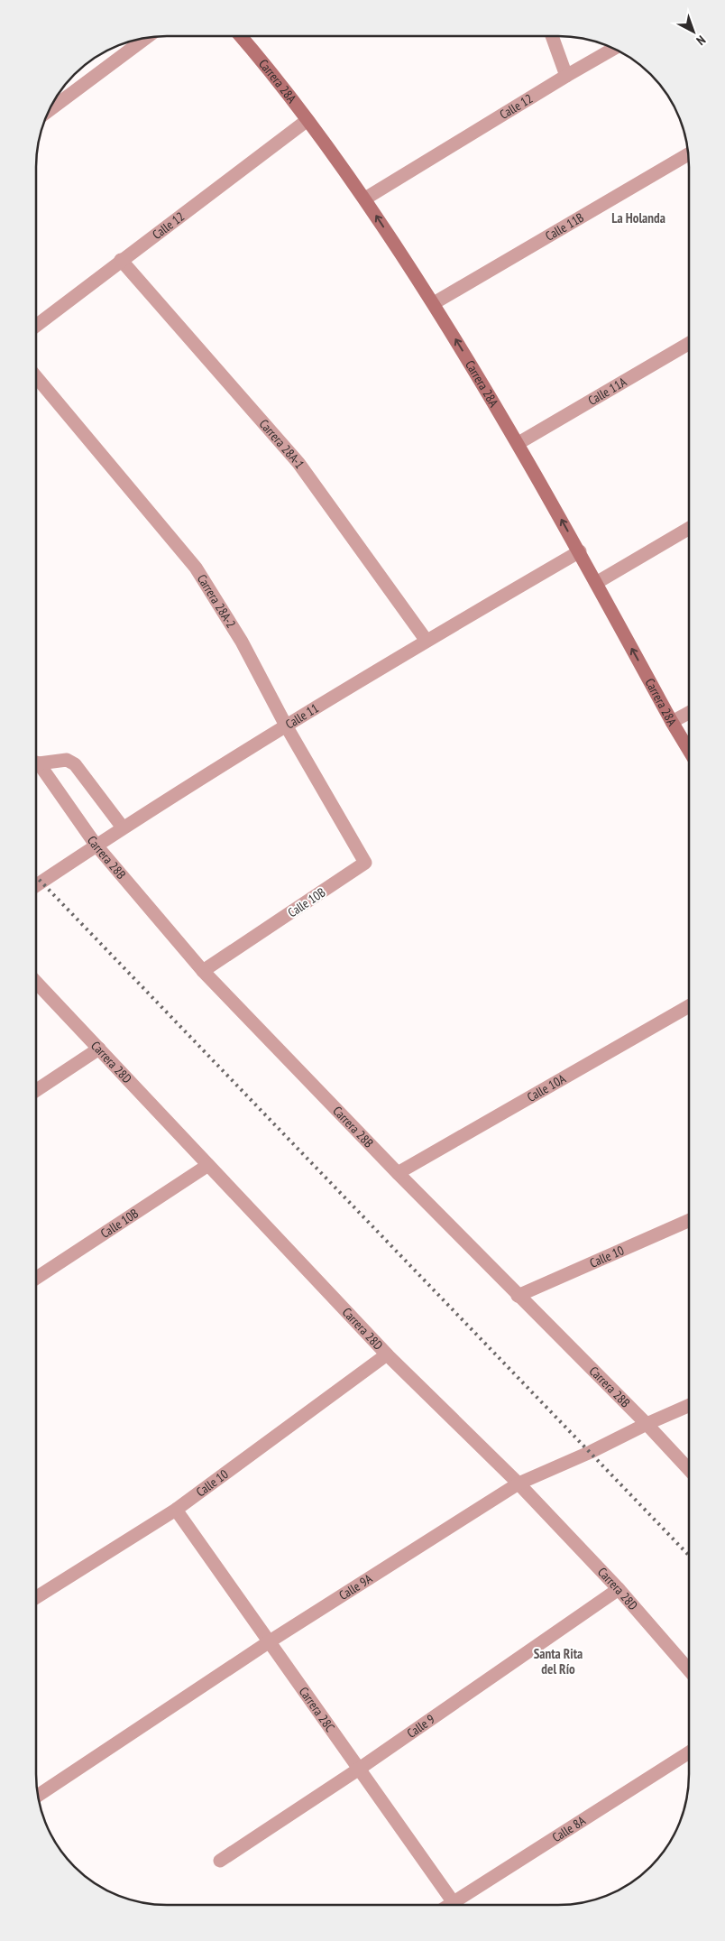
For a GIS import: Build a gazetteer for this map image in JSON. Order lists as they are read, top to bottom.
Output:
{
  "streets": {
    "street": [
      "Carrera 28A",
      "Calle 12",
      "Calle 11B",
      "Calle 11A",
      "Carrera 28A-1",
      "Carrera 28A-2",
      "Calle 11",
      "Carrera 28B",
      "Calle 10B",
      "Carrera 28D",
      "Calle 10A",
      "Calle 10",
      "Calle 9A",
      "Carrera 28C",
      "Calle 9",
      "Calle 8A"
    ]
  },
  "crossings": [
    ["Carrera 28A", "Calle 12"],
    ["Carrera 28A", "Calle 11B"],
    ["Carrera 28A", "Calle 11A"],
    ["Carrera 28A", "Calle 11"],
    ["Calle 12", "Carrera 28A-1"],
    ["Carrera 28A-1", "Calle 11"],
    ["Carrera 28A-2", "Calle 11"],
    ["Carrera 28A-2", "Calle 10B"],
    ["Calle 11", "Carrera 28B"],
    ["Carrera 28B", "Calle 10B"],
    ["Carrera 28B", "Calle 10A"],
    ["Carrera 28B", "Calle 10"],
    ["Carrera 28B", "Calle 9A"],
    ["Calle 10B", "Carrera 28D"],
    ["Carrera 28D", "Calle 10"],
    ["Carrera 28D", "Calle 9A"],
    ["Carrera 28D", "Calle 9"],
    ["Calle 10", "Carrera 28C"],
    ["Calle 9A", "Carrera 28C"],
    ["Carrera 28C", "Calle 9"]
  ],
  "one_way": ["Carrera 28A"],
  "districts": ["La Holanda", "Santa Rita del Río"],
  "north": "bottom right"
}
